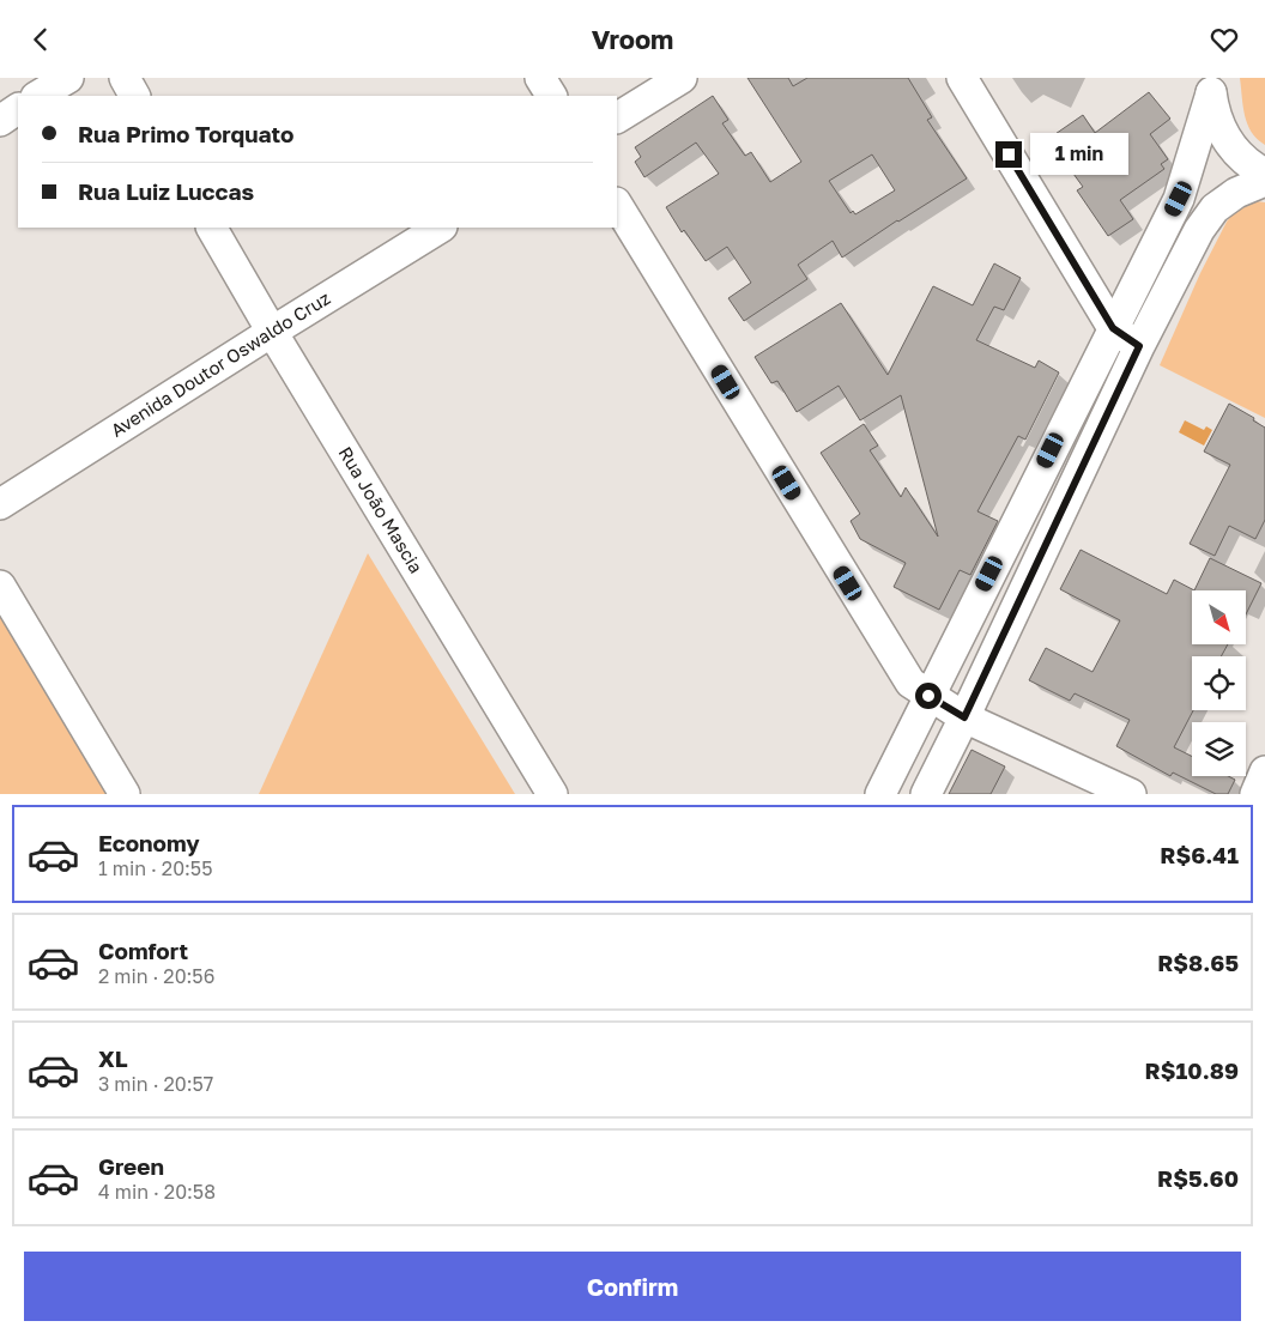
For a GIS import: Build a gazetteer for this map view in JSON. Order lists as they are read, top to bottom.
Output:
{
  "streets": {
    "street": ["Avenida Doutor Oswaldo Cruz", "Rua João Mascia"]
  },
  "crossings": [
    ["Avenida Doutor Oswaldo Cruz", "Rua João Mascia"]
  ],
  "north": "bottom right",
  "page": {
    "header": "Vroom",
    "banner": ["Rua Primo Torquato", "Rua Luiz Luccas"],
    "bubble": "1 min",
    "list": [
      {
        "name": "Economy",
        "note": "1 min · 20:55",
        "value": "R$6.41"
      },
      {
        "name": "Comfort",
        "note": "2 min · 20:56",
        "value": "R$8.65"
      },
      {
        "name": "XL",
        "note": "3 min · 20:57",
        "value": "R$10.89"
      },
      {
        "name": "Green",
        "note": "4 min · 20:58",
        "value": "R$5.60"
      }
    ],
    "buttons": "Confirm"
  }
}
